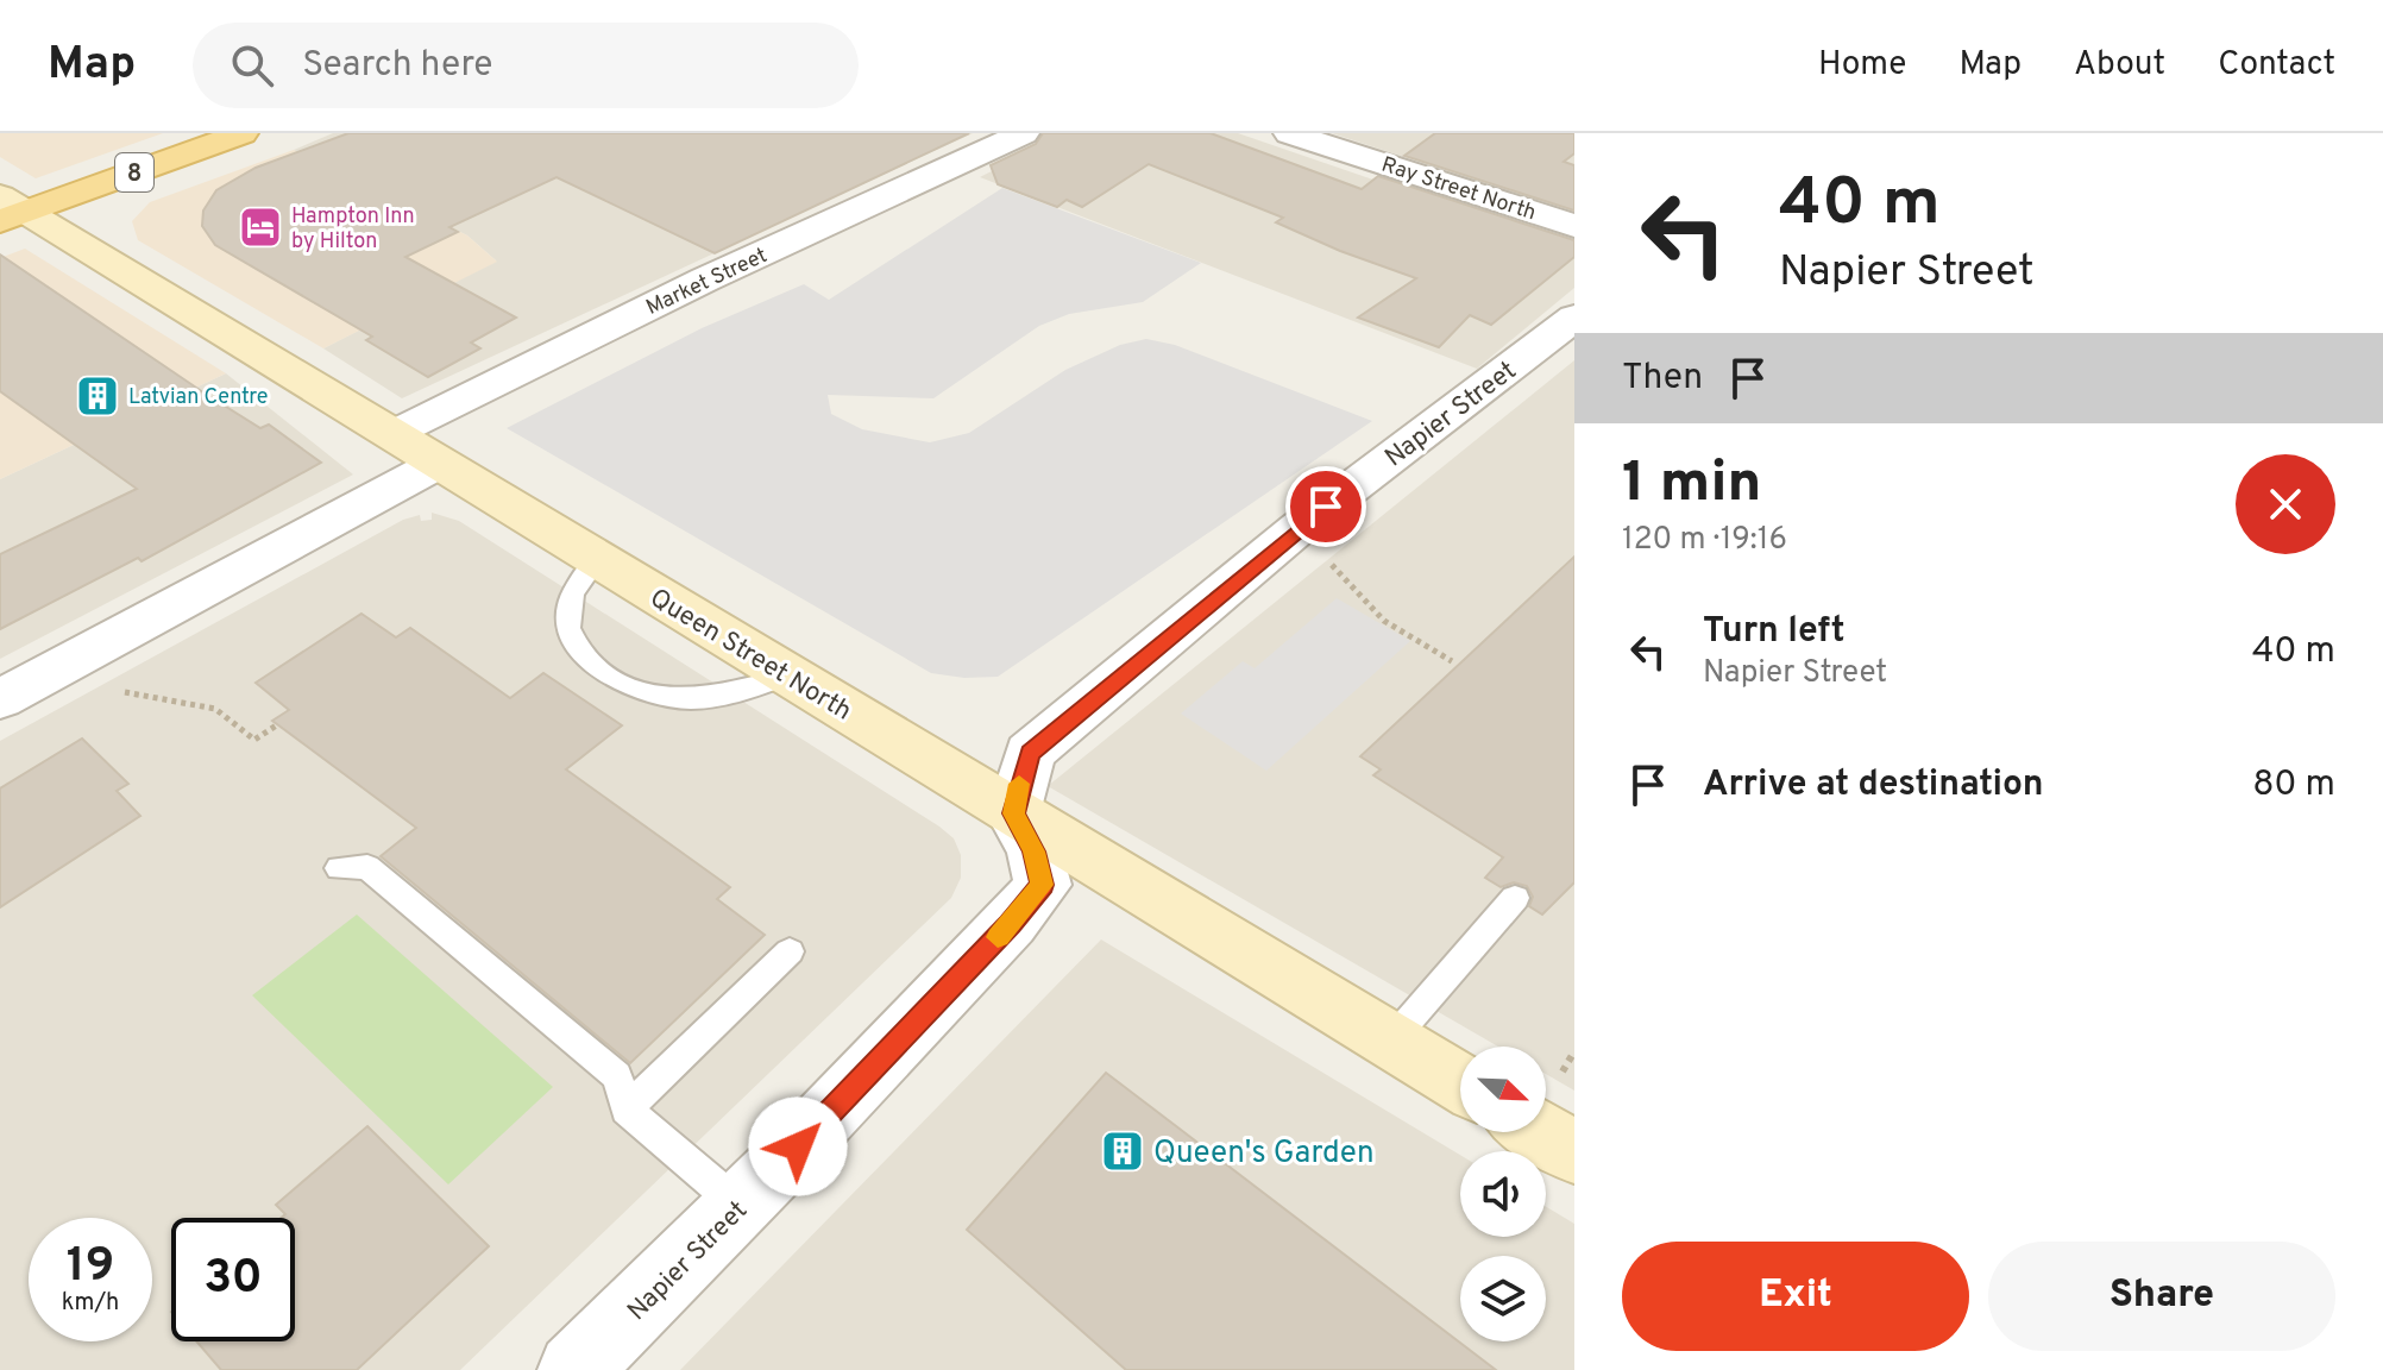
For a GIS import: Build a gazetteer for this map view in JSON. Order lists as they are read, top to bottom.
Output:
{
  "streets": {
    "main road": ["8", "Queen Street North"],
    "street": ["Ray Street North", "Market Street", "Napier Street"]
  },
  "crossings": [
    ["8", "Queen Street North"],
    ["Market Street", "Queen Street North"],
    ["Napier Street", "Queen Street North"]
  ],
  "places": {
    "hotel": ["Hampton Inn by Hilton"],
    "building": ["Latvian Centre", "Queen's Garden"]
  },
  "north": "bottom right",
  "page": {
    "header": "Map",
    "search": "Search here",
    "nav": [
      "Home",
      "Map",
      "About",
      "Contact"
    ],
    "turn": ["40 m", "Napier Street"],
    "then": "Then",
    "heading": ["1 min", "120 m · 19:16"],
    "list": [
      {
        "name": "Turn left",
        "note": "Napier Street",
        "value": "40 m"
      },
      {
        "name": "Arrive at destination",
        "value": "80 m"
      }
    ],
    "speed": "19 km/h",
    "limit": "30",
    "buttons": ["Exit", "Share"]
  }
}
